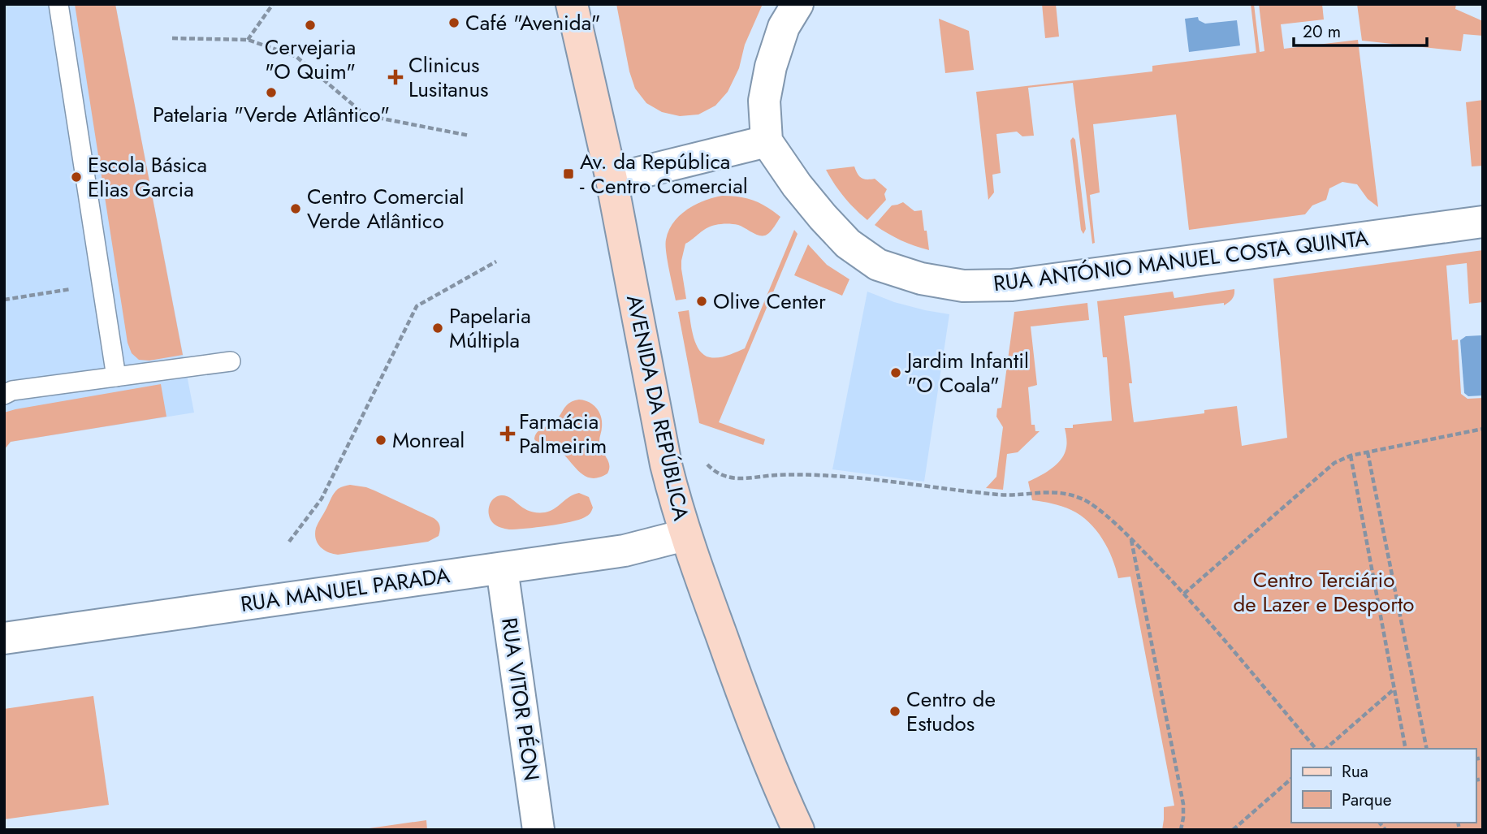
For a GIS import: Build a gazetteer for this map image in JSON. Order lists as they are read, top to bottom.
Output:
{
  "streets": {
    "street": [
      "RUA ANTÓNIO MANUEL COSTA QUINTA",
      "AVENIDA DA REPÚBLICA",
      "RUA MANUEL PARADA",
      "RUA VITOR PÉON"
    ]
  },
  "crossings": [
    ["AVENIDA DA REPÚBLICA", "RUA MANUEL PARADA"],
    ["RUA MANUEL PARADA", "RUA VITOR PÉON"]
  ],
  "parks": ["Centro Terciário de Lazer e Desporto"],
  "places": {
    "other": [
      "Café \"Avenida\"",
      "Cervejaria \"O Quim\"",
      "Patelaria \"Verde Atlântico\"",
      "Escola Básica Elias Garcia",
      "Centro Comercial Verde Atlântico",
      "Olive Center",
      "Papelaria Múltipla",
      "Jardim Infantil \"O Coala\"",
      "Monreal",
      "Centro de Estudos"
    ],
    "health": ["Clinicus Lusitanus", "Farmácia Palmeirim"],
    "transit": ["Av. da República - Centro Comercial"]
  },
  "legend": ["Rua", "Parque"],
  "scale_bar": "20 m"
}
